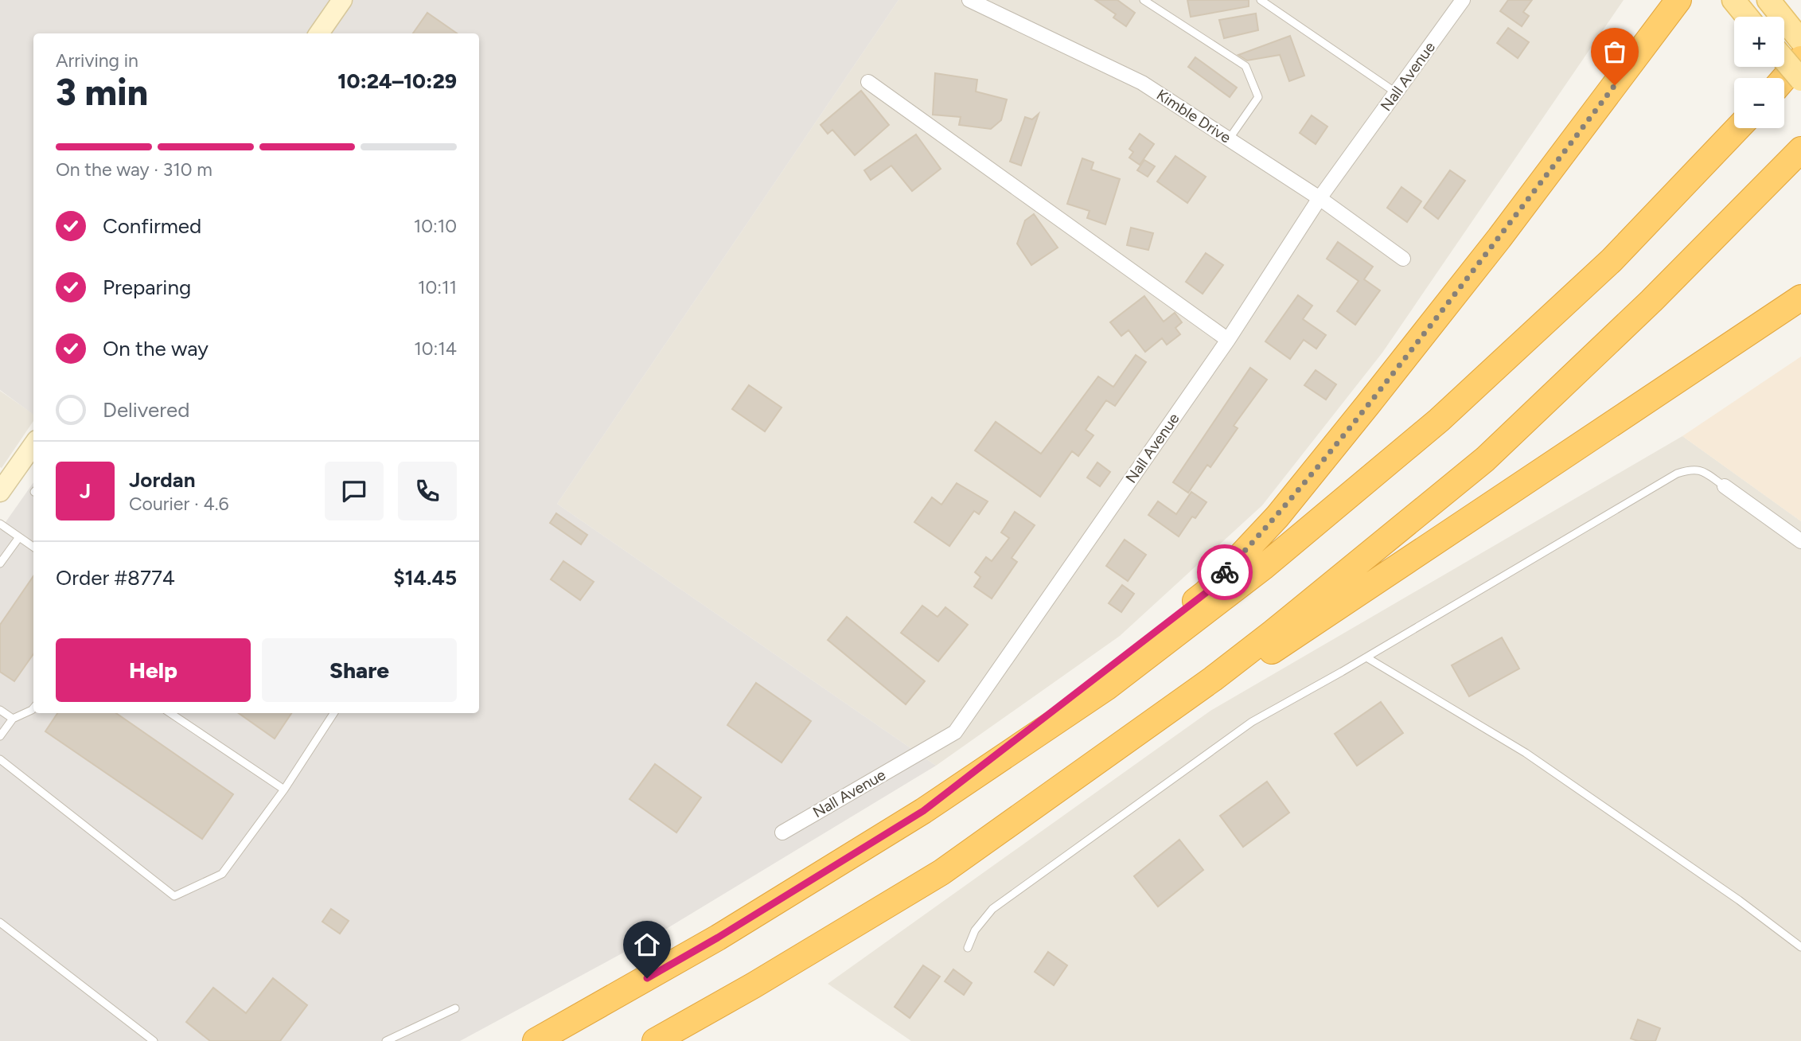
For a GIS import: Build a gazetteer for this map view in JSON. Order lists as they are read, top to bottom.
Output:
{
  "streets": {
    "street": ["Nall Avenue", "Kimble Drive"]
  },
  "crossings": [
    ["Nall Avenue", "Kimble Drive"]
  ],
  "page": {
    "map_buttons": ["+", "−"],
    "heading": ["3 min", "Arriving in", "10:24–10:29"],
    "panel": [
      "Jordan",
      "Courier · 4.6",
      "Order #8774",
      "$14.45"
    ],
    "bar": "On the way · 310 m",
    "list": [
      ["Confirmed", "10:10"],
      ["Preparing", "10:11"],
      ["On the way", "10:14"],
      "Delivered"
    ],
    "round": "J",
    "buttons": ["Help", "Share"]
  }
}
